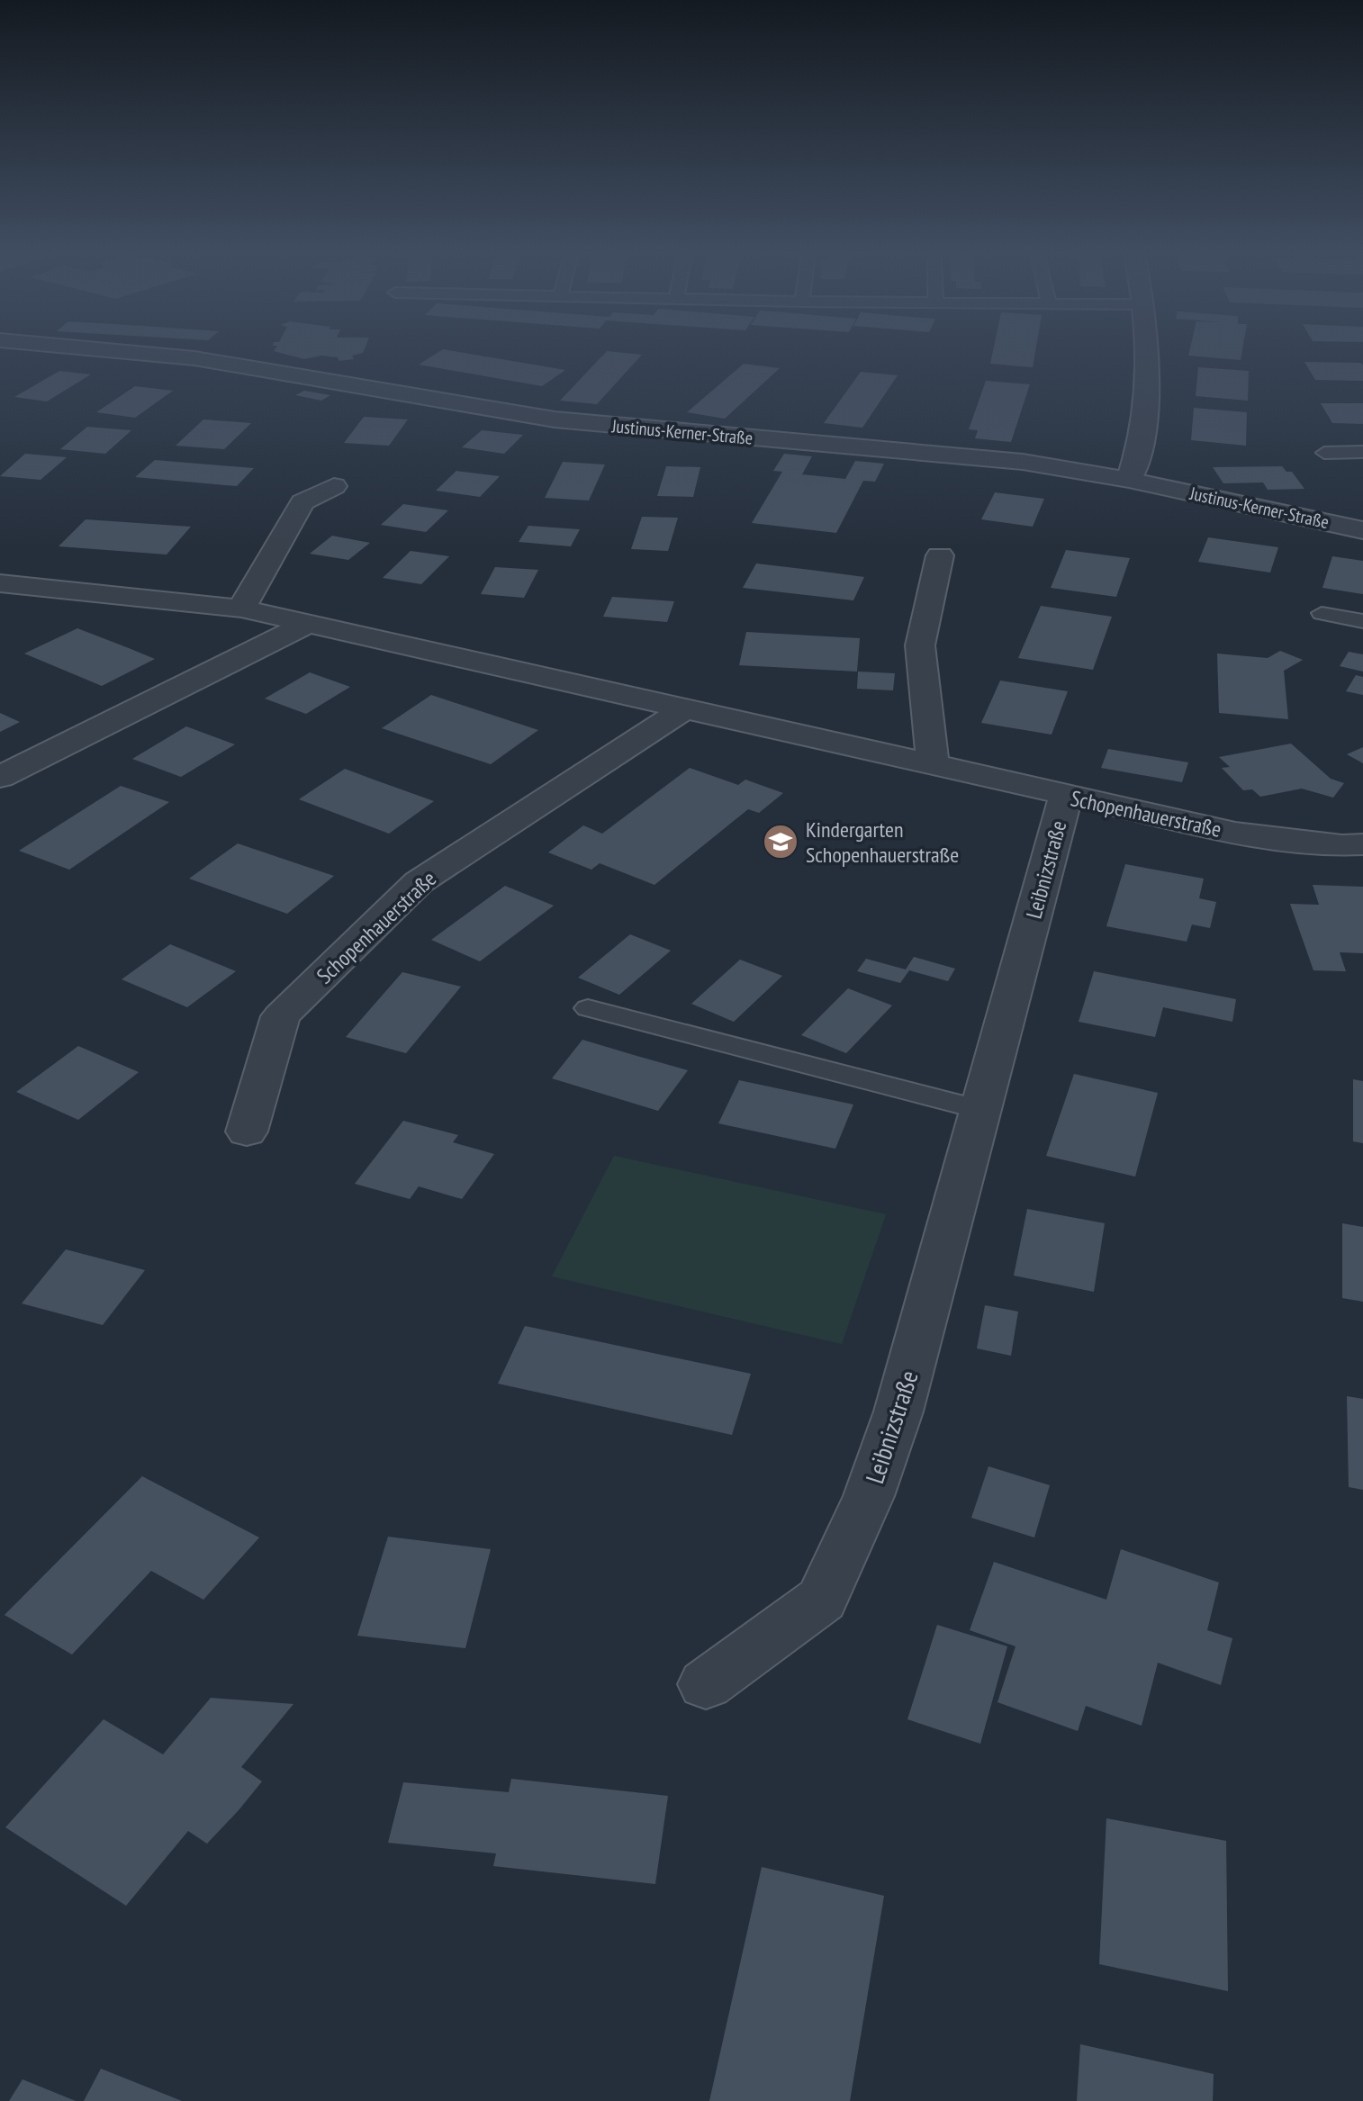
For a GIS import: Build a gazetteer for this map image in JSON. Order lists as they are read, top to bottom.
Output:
{
  "streets": {
    "street": ["Justinus-Kerner-Straße", "Schopenhauerstraße", "Leibnizstraße"]
  },
  "crossings": [
    ["Schopenhauerstraße", "Leibnizstraße"]
  ],
  "places": {
    "school or university": ["Kindergarten Schopenhauerstraße"]
  }
}
